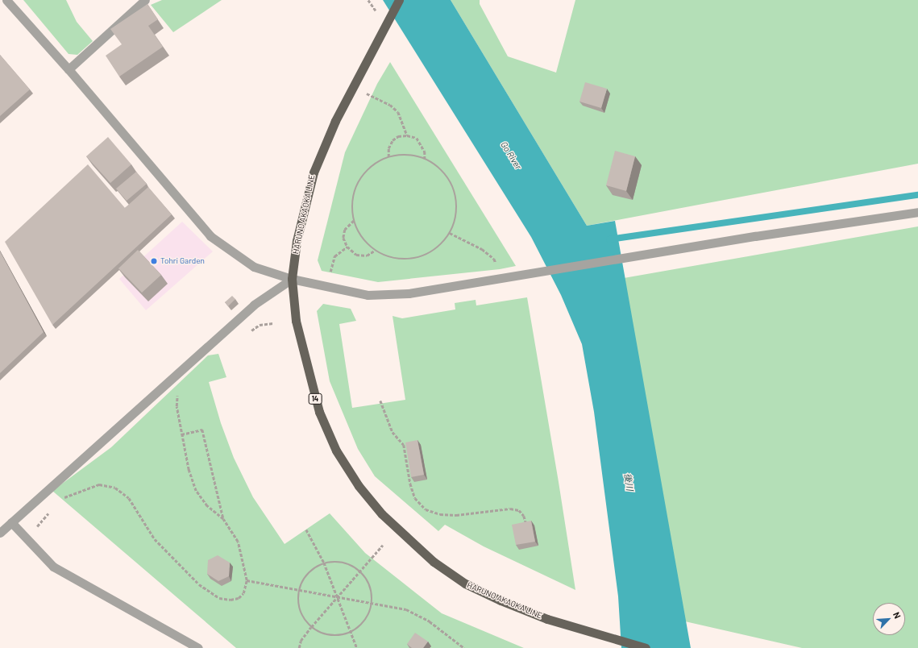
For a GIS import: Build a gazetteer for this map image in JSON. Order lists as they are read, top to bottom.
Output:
{
  "streets": {
    "main road": ["HARUNO AKAOKA LINE", "14"]
  },
  "water": ["Go River", "後川"],
  "places": ["Tohri Garden"],
  "north": "top right"
}
